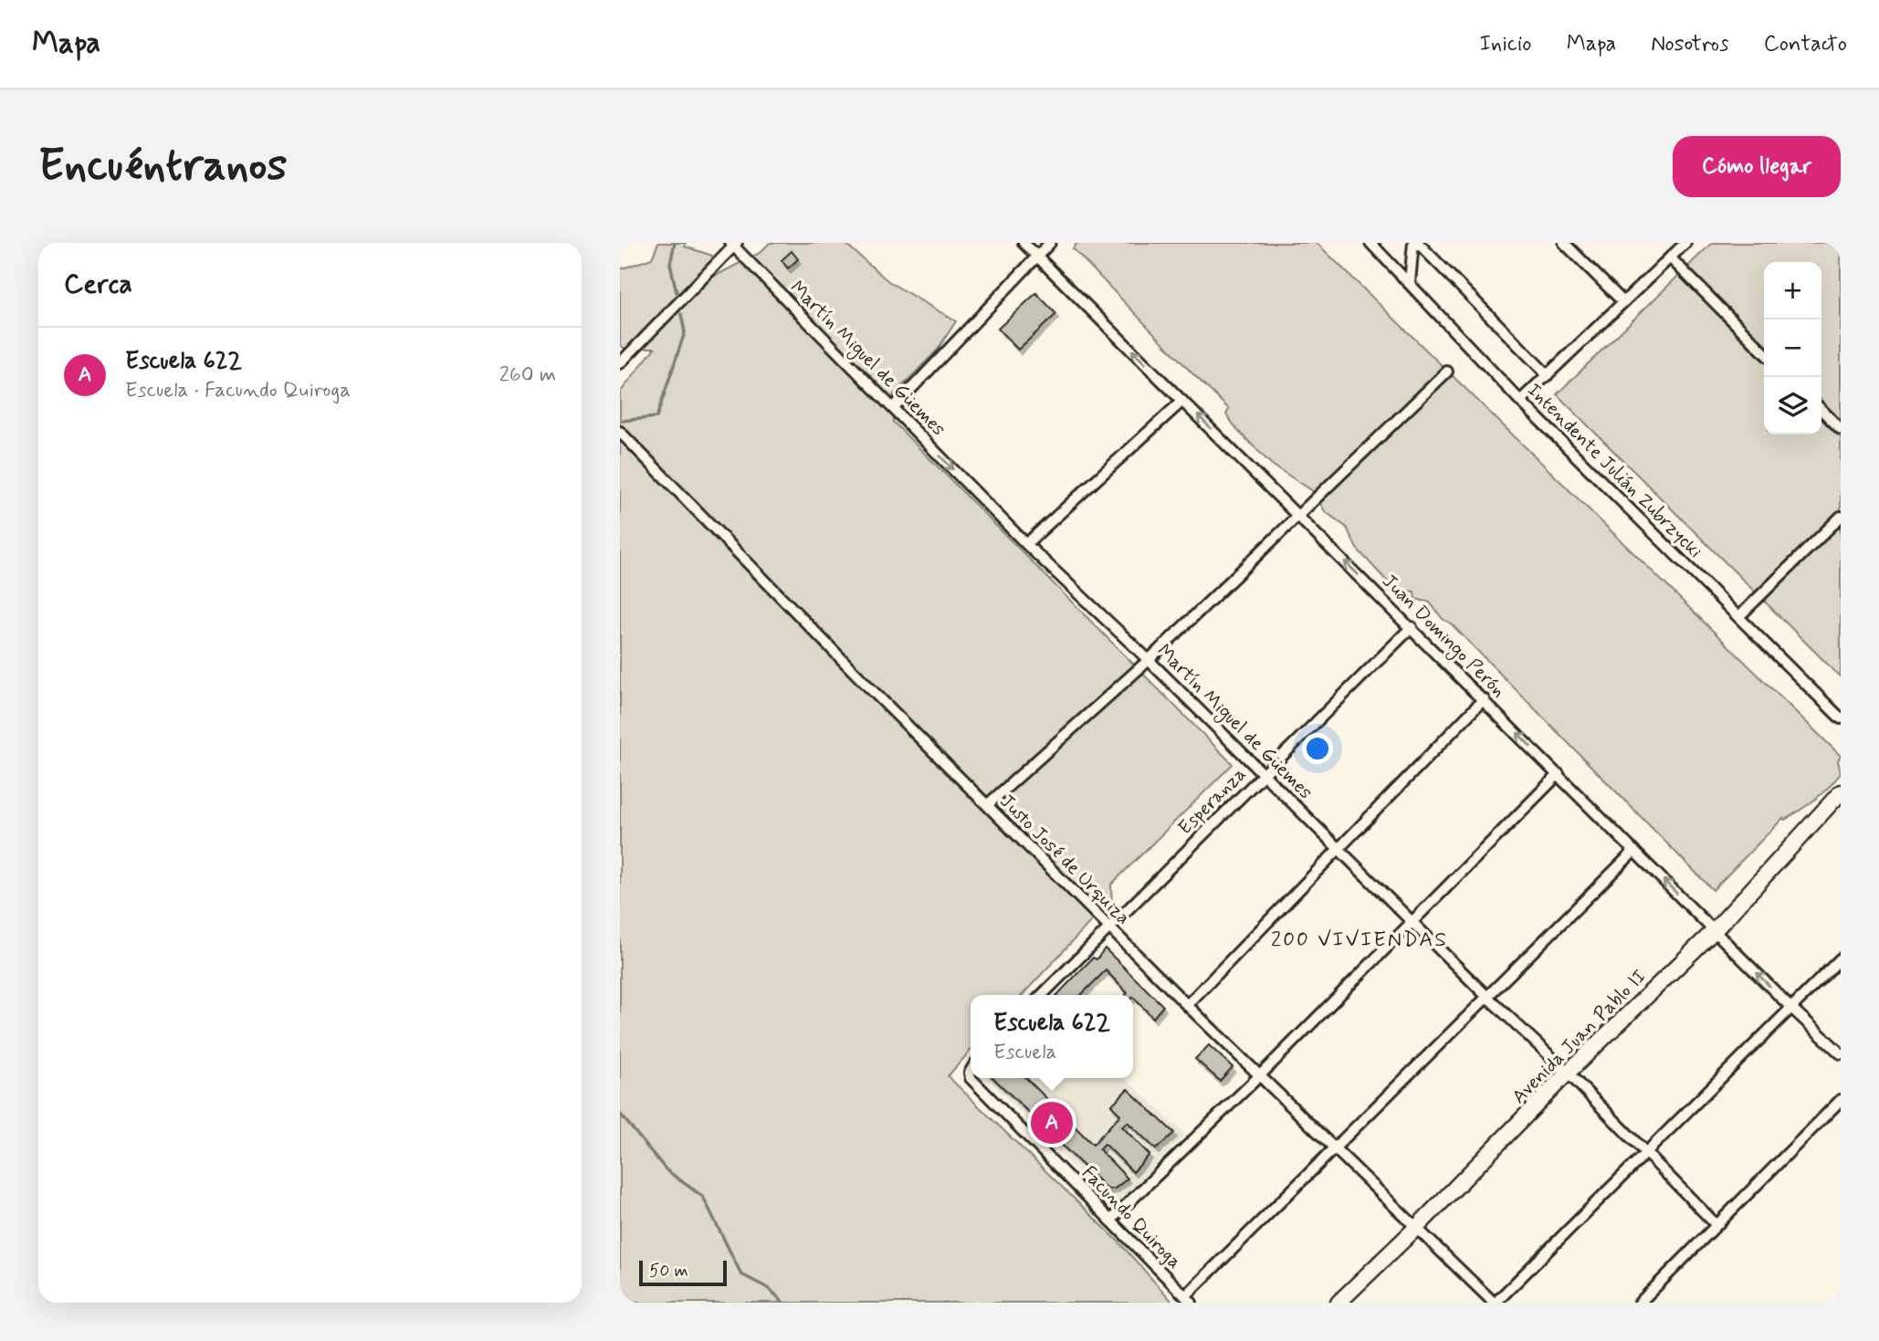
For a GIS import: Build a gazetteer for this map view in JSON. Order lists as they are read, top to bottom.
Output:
{
  "streets": {
    "street": [
      "Martín Miguel de Güemes",
      "Intendente Julián Zubrzycki",
      "Juan Domingo Perón",
      "Esperanza",
      "Justo José de Urquiza",
      "Avenida Juan Pablo II",
      "Facundo Quiroga"
    ]
  },
  "crossings": [
    ["Martín Miguel de Güemes", "Esperanza"],
    ["Martín Miguel de Güemes", "Avenida Juan Pablo II"],
    ["Juan Domingo Perón", "Esperanza"],
    ["Juan Domingo Perón", "Avenida Juan Pablo II"],
    ["Esperanza", "Justo José de Urquiza"],
    ["Justo José de Urquiza", "Avenida Juan Pablo II"]
  ],
  "one_way": ["Juan Domingo Perón"],
  "districts": ["200 VIVIENDAS"],
  "scale_bar": "50 m",
  "page": {
    "header": "Mapa",
    "nav": [
      "Inicio",
      "Mapa",
      "Nosotros",
      "Contacto"
    ],
    "buttons": "Cómo llegar",
    "title": "Encuéntranos",
    "heading": "Cerca",
    "map_buttons": ["+", "−"],
    "list": [
      {
        "mark": "A",
        "name": "Escuela 622",
        "note": "Escuela · Facundo Quiroga",
        "value": "260 m"
      }
    ],
    "popup": ["Escuela 622", "Escuela"],
    "pins": "A",
    "scale": "50 m"
  }
}
